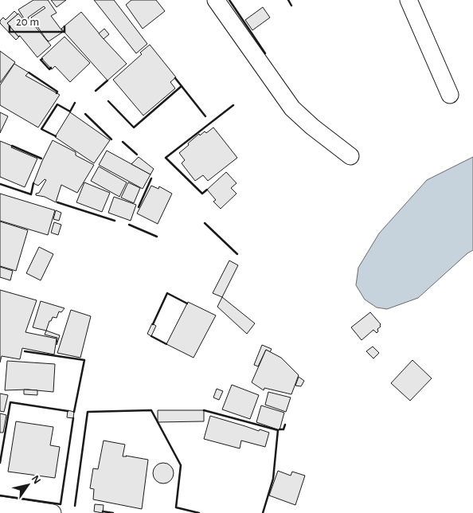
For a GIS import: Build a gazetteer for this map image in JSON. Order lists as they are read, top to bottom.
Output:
{
  "scale_bar": "20 m",
  "north": "top right"
}
